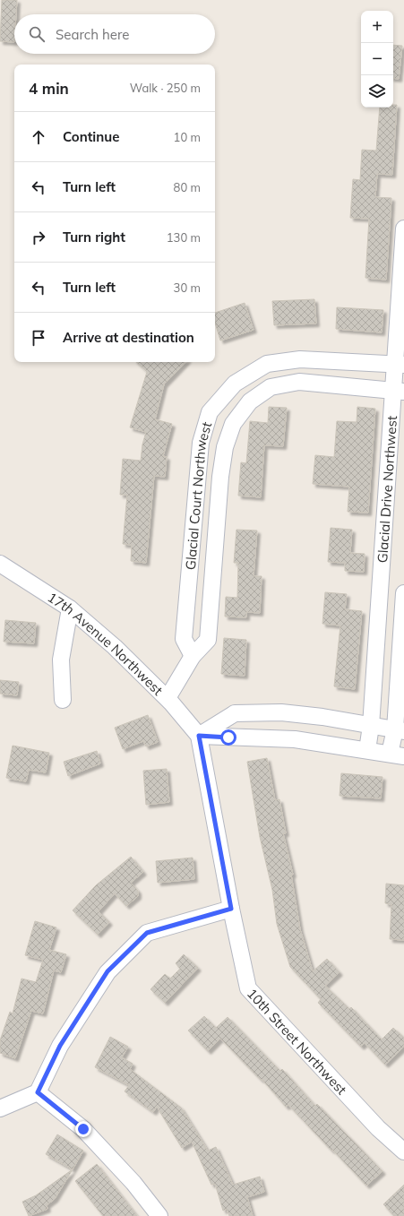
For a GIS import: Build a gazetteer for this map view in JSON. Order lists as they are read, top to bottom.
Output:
{
  "streets": {
    "street": [
      "Glacial Drive Northwest",
      "Glacial Court Northwest",
      "17th Avenue Northwest",
      "10th Street Northwest"
    ]
  },
  "crossings": [
    ["Glacial Drive Northwest", "Glacial Court Northwest"],
    ["17th Avenue Northwest", "10th Street Northwest"]
  ],
  "page": {
    "map_buttons": ["+", "−"],
    "search": "Search here",
    "heading": ["4 min", "Walk · 250 m"],
    "list": [
      ["Continue", "10 m"],
      ["Turn left", "80 m"],
      ["Turn right", "130 m"],
      ["Turn left", "30 m"],
      "Arrive at destination"
    ]
  }
}
